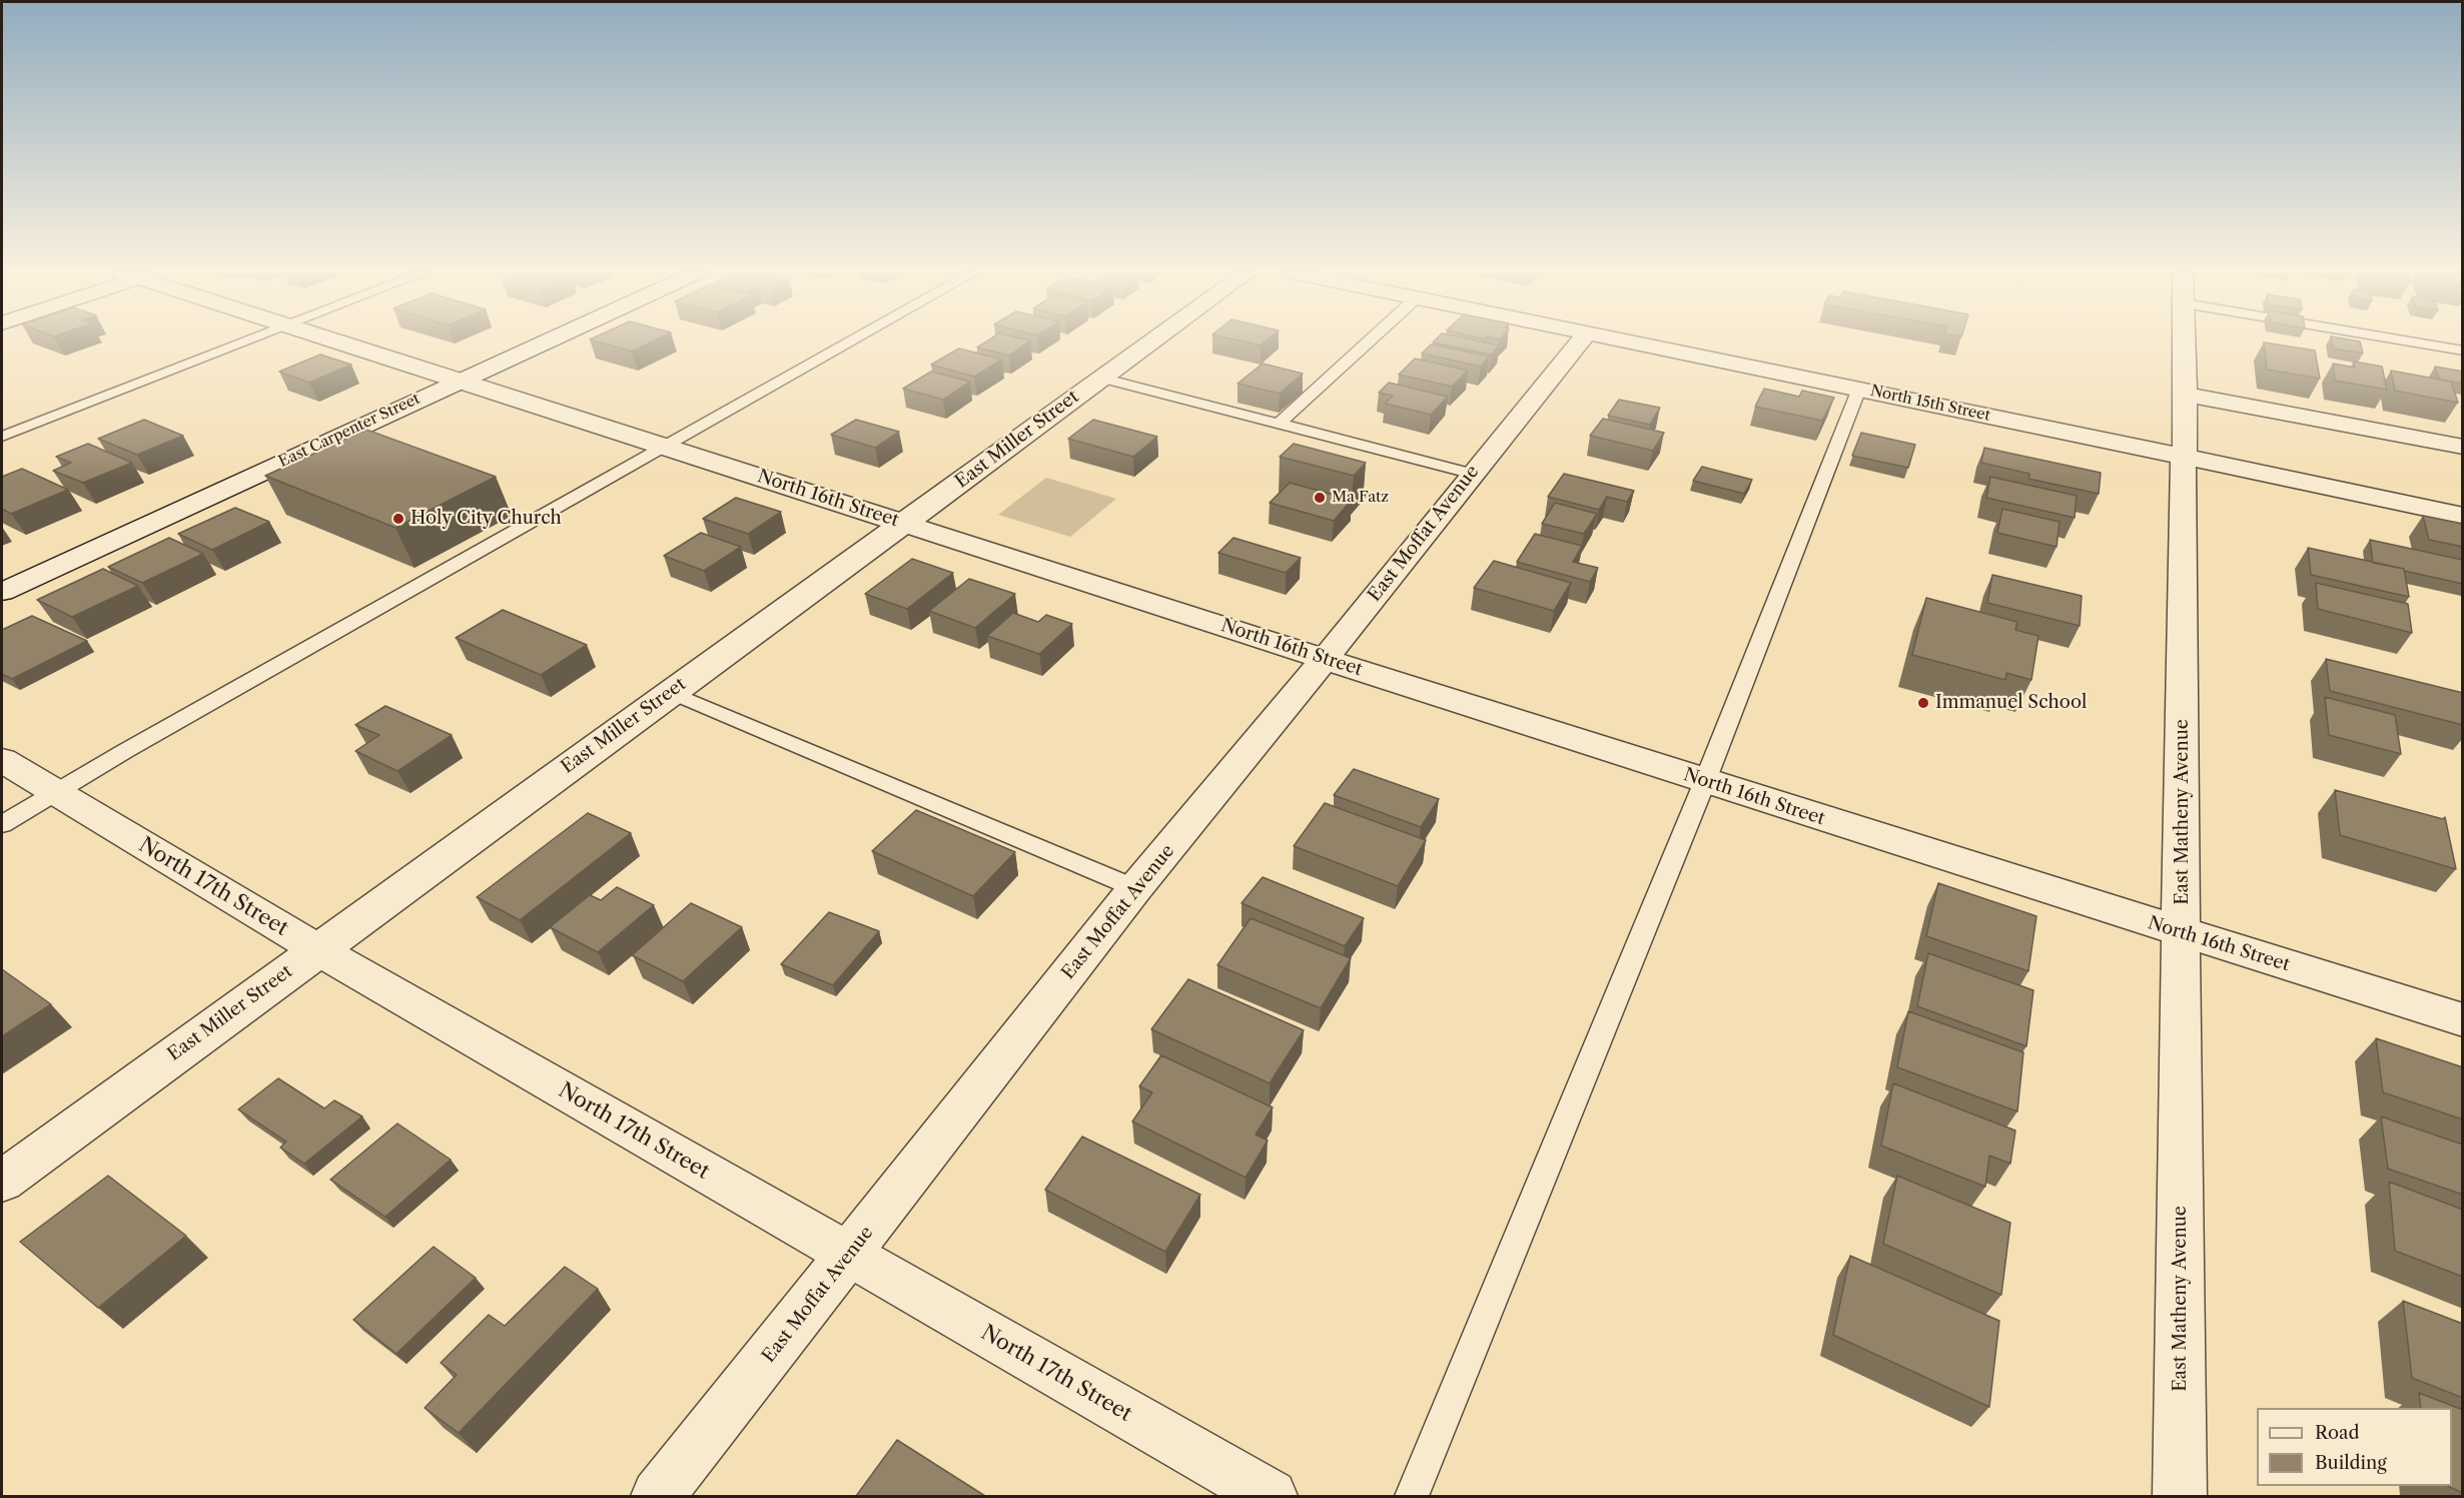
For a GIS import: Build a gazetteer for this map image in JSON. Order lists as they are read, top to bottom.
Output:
{
  "streets": {
    "street": [
      "North 15th Street",
      "East Carpenter Street",
      "East Miller Street",
      "North 16th Street",
      "East Moffat Avenue",
      "East Matheny Avenue",
      "North 17th Street"
    ]
  },
  "crossings": [
    ["North 15th Street", "East Matheny Avenue"],
    ["East Carpenter Street", "North 16th Street"],
    ["East Miller Street", "North 16th Street"],
    ["East Miller Street", "North 17th Street"],
    ["North 16th Street", "East Moffat Avenue"],
    ["North 16th Street", "East Matheny Avenue"],
    ["East Moffat Avenue", "North 17th Street"]
  ],
  "places": ["Ma Fatz", "Holy City Church", "Immanuel School"],
  "legend": ["Road", "Building"]
}
